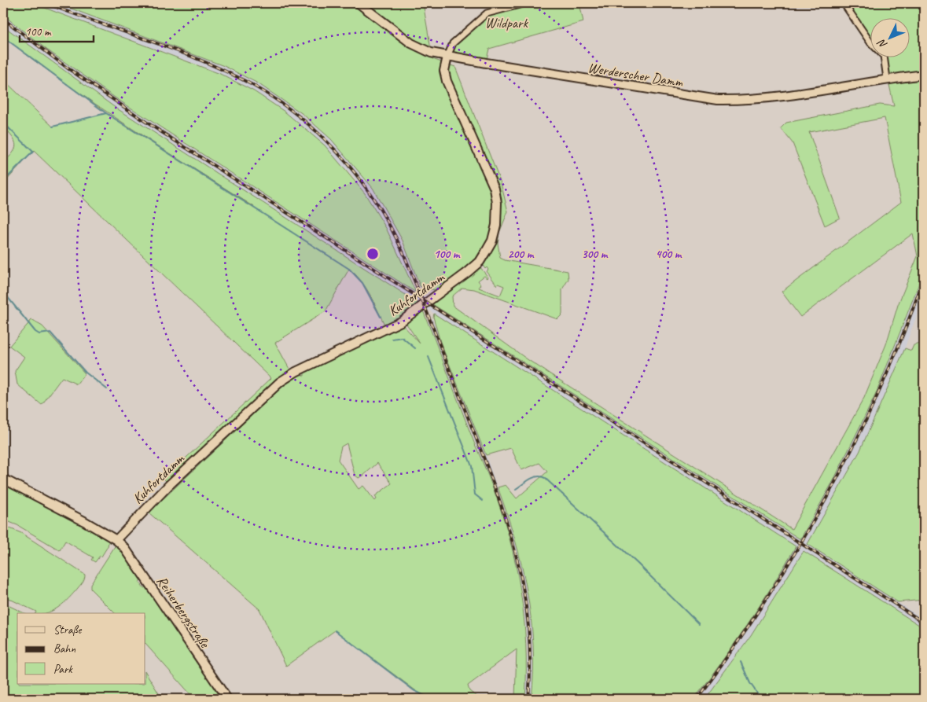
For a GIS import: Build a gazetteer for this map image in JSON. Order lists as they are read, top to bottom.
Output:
{
  "streets": {
    "street": ["Werderscher Damm", "Kuhfortdamm", "Reiherbergstraße"]
  },
  "crossings": [
    ["Werderscher Damm", "Kuhfortdamm"],
    ["Kuhfortdamm", "Reiherbergstraße"]
  ],
  "parks": ["Wildpark"],
  "legend": ["Straße", "Bahn", "Park"],
  "scale_bar": "100 m",
  "north": "bottom left",
  "rings": [
    "100 m",
    "200 m",
    "300 m",
    "400 m"
  ]
}
